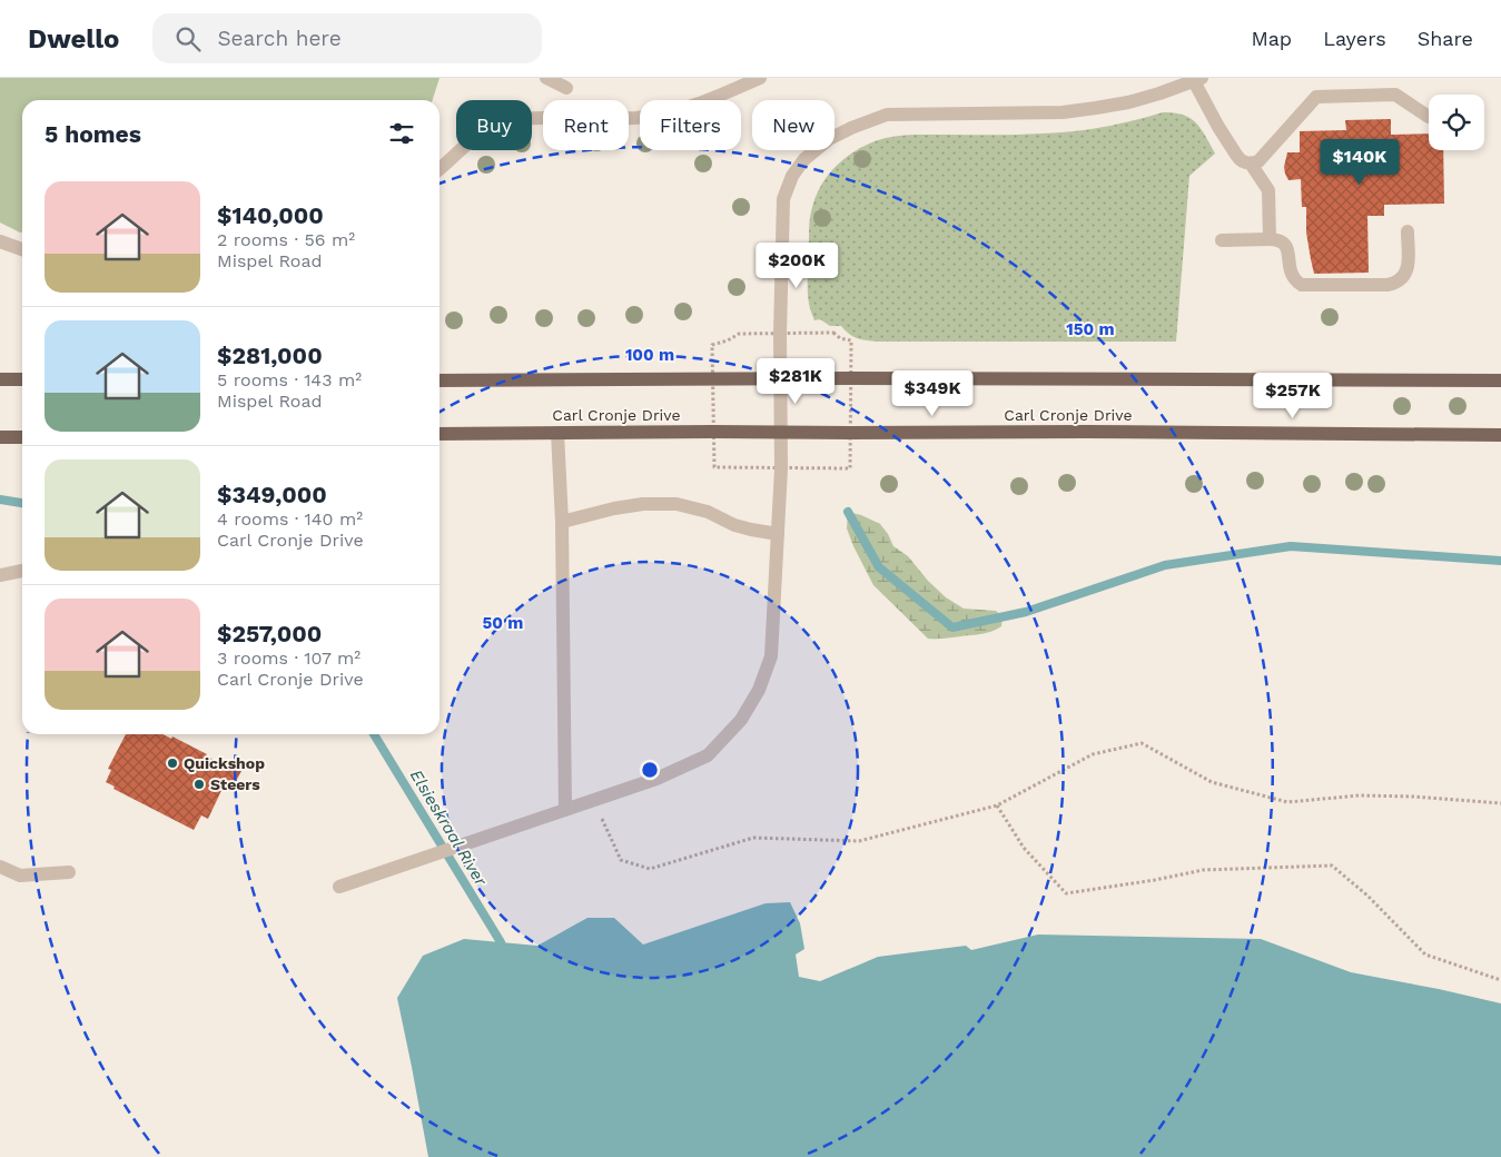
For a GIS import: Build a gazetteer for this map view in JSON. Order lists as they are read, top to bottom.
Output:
{
  "streets": {
    "main road": ["Carl Cronje Drive"]
  },
  "water": ["Elsieskraal River"],
  "places": ["Quickshop", "Steers"],
  "page": {
    "header": "Dwello",
    "search": "Search here",
    "nav": ["Map", "Layers", "Share"],
    "chip": [
      "Buy",
      "Rent",
      "Filters",
      "New"
    ],
    "heading": "5 homes",
    "price": [
      "$140K",
      "$200K",
      "$281K",
      "$349K",
      "$257K"
    ],
    "list": [
      {
        "name": "$140,000",
        "note": "2 rooms · 56 m² · Mispel Road"
      },
      {
        "name": "$281,000",
        "note": "5 rooms · 143 m² · Mispel Road"
      },
      {
        "name": "$349,000",
        "note": "4 rooms · 140 m² · Carl Cronje Drive"
      },
      {
        "name": "$257,000",
        "note": "3 rooms · 107 m² · Carl Cronje Drive"
      }
    ]
  },
  "rings": ["150 m", "100 m", "50 m"]
}
